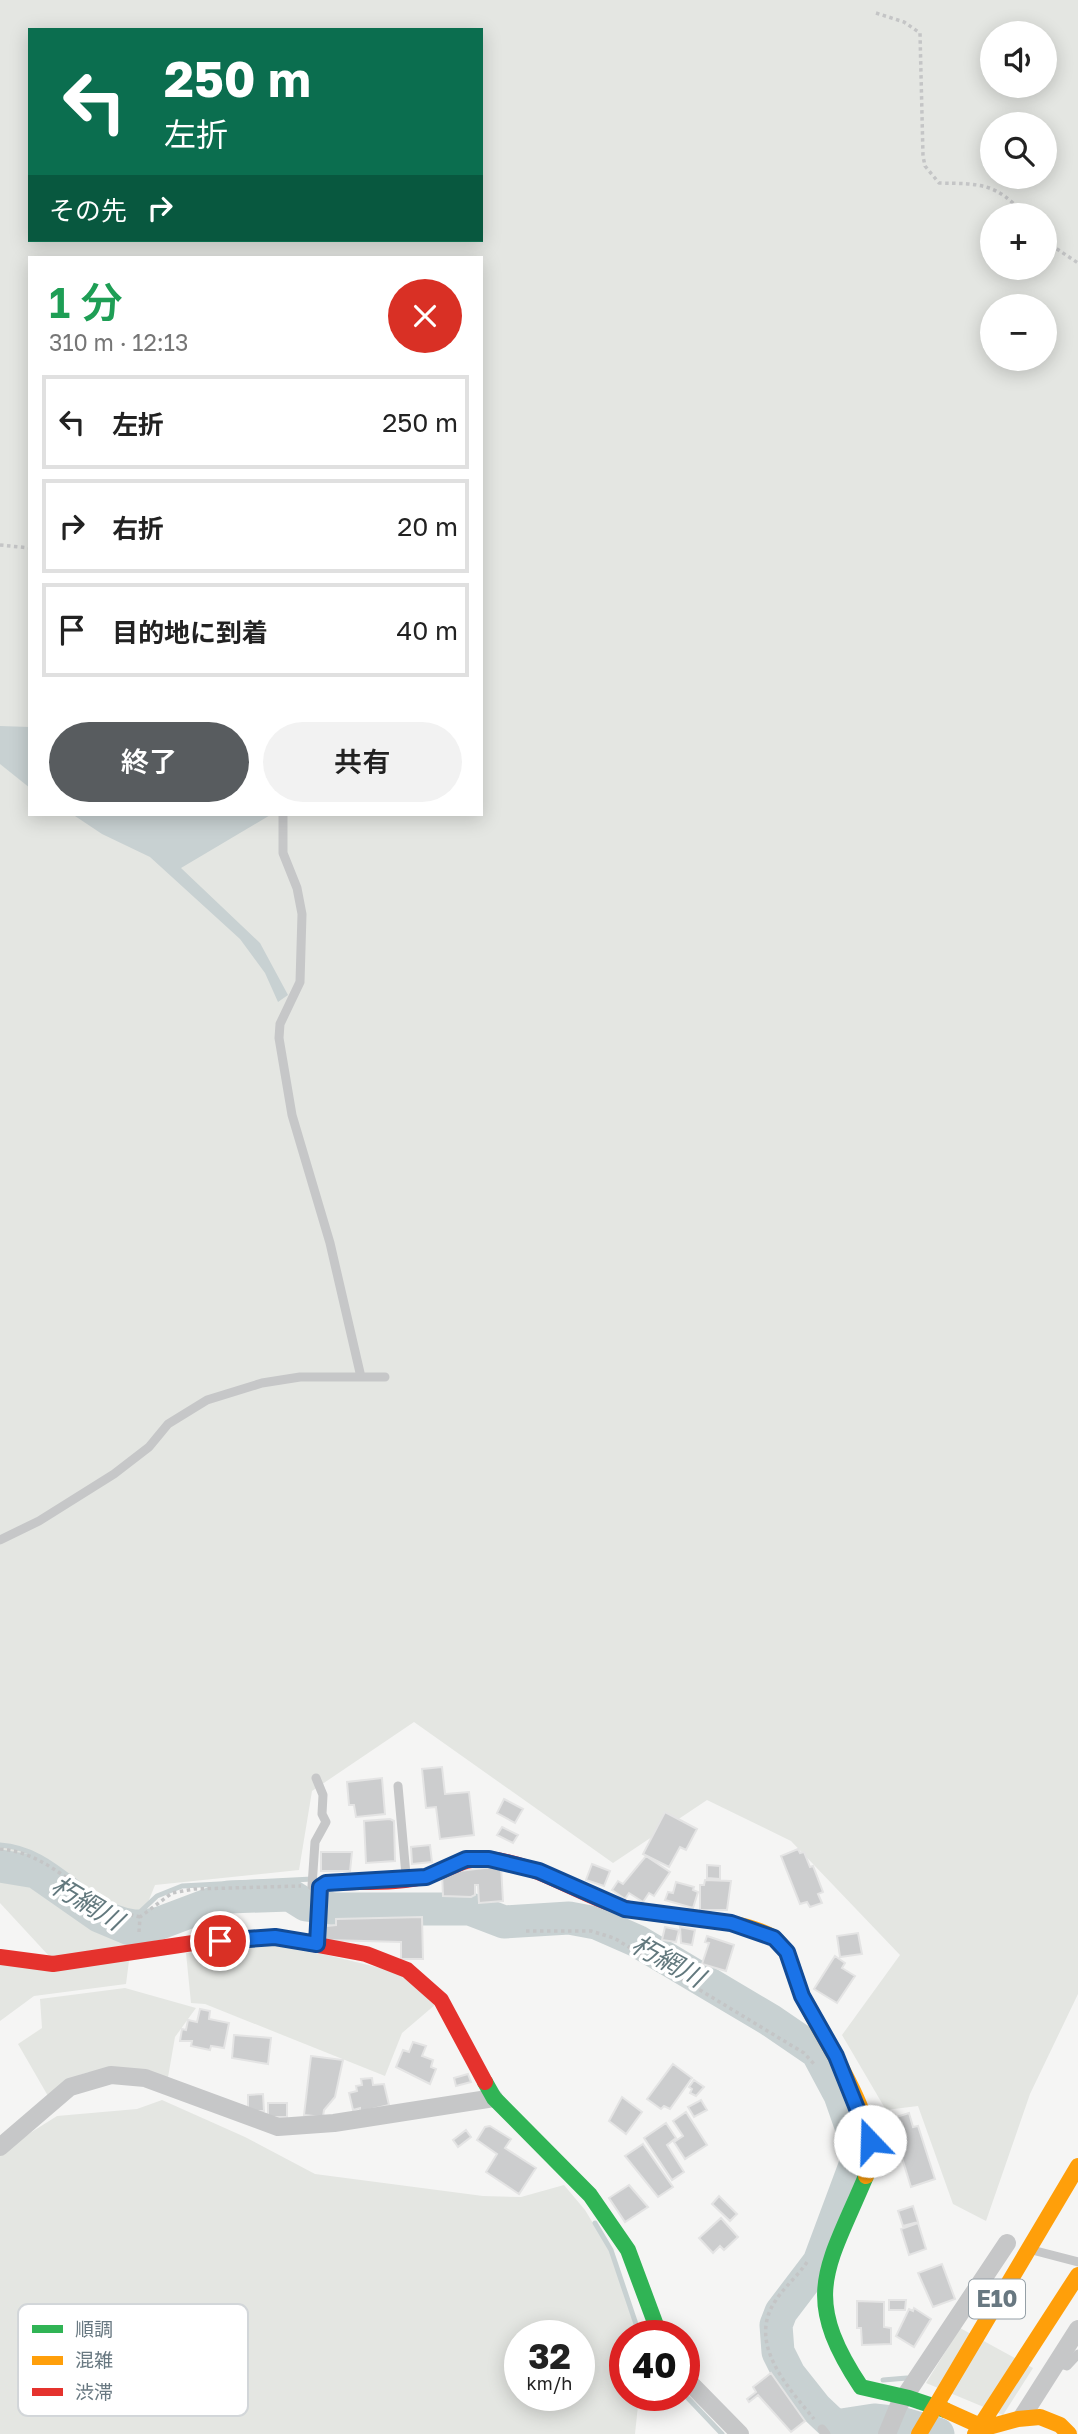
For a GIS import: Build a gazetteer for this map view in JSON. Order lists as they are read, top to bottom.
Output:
{
  "streets": {
    "main road": ["E10"]
  },
  "water": ["朽網川"],
  "legend": ["順調", "混雑", "渋滞"],
  "page": {
    "map_buttons": ["+", "−"],
    "turn": ["250 m", "左折"],
    "then": "その先",
    "heading": ["1 分", "310 m · 12:13"],
    "list": [
      {
        "name": "左折",
        "value": "250 m"
      },
      {
        "name": "右折",
        "value": "20 m"
      },
      {
        "name": "目的地に到着",
        "value": "40 m"
      }
    ],
    "buttons": ["終了", "共有"],
    "speed": "32 km/h",
    "limit": "40"
  }
}
